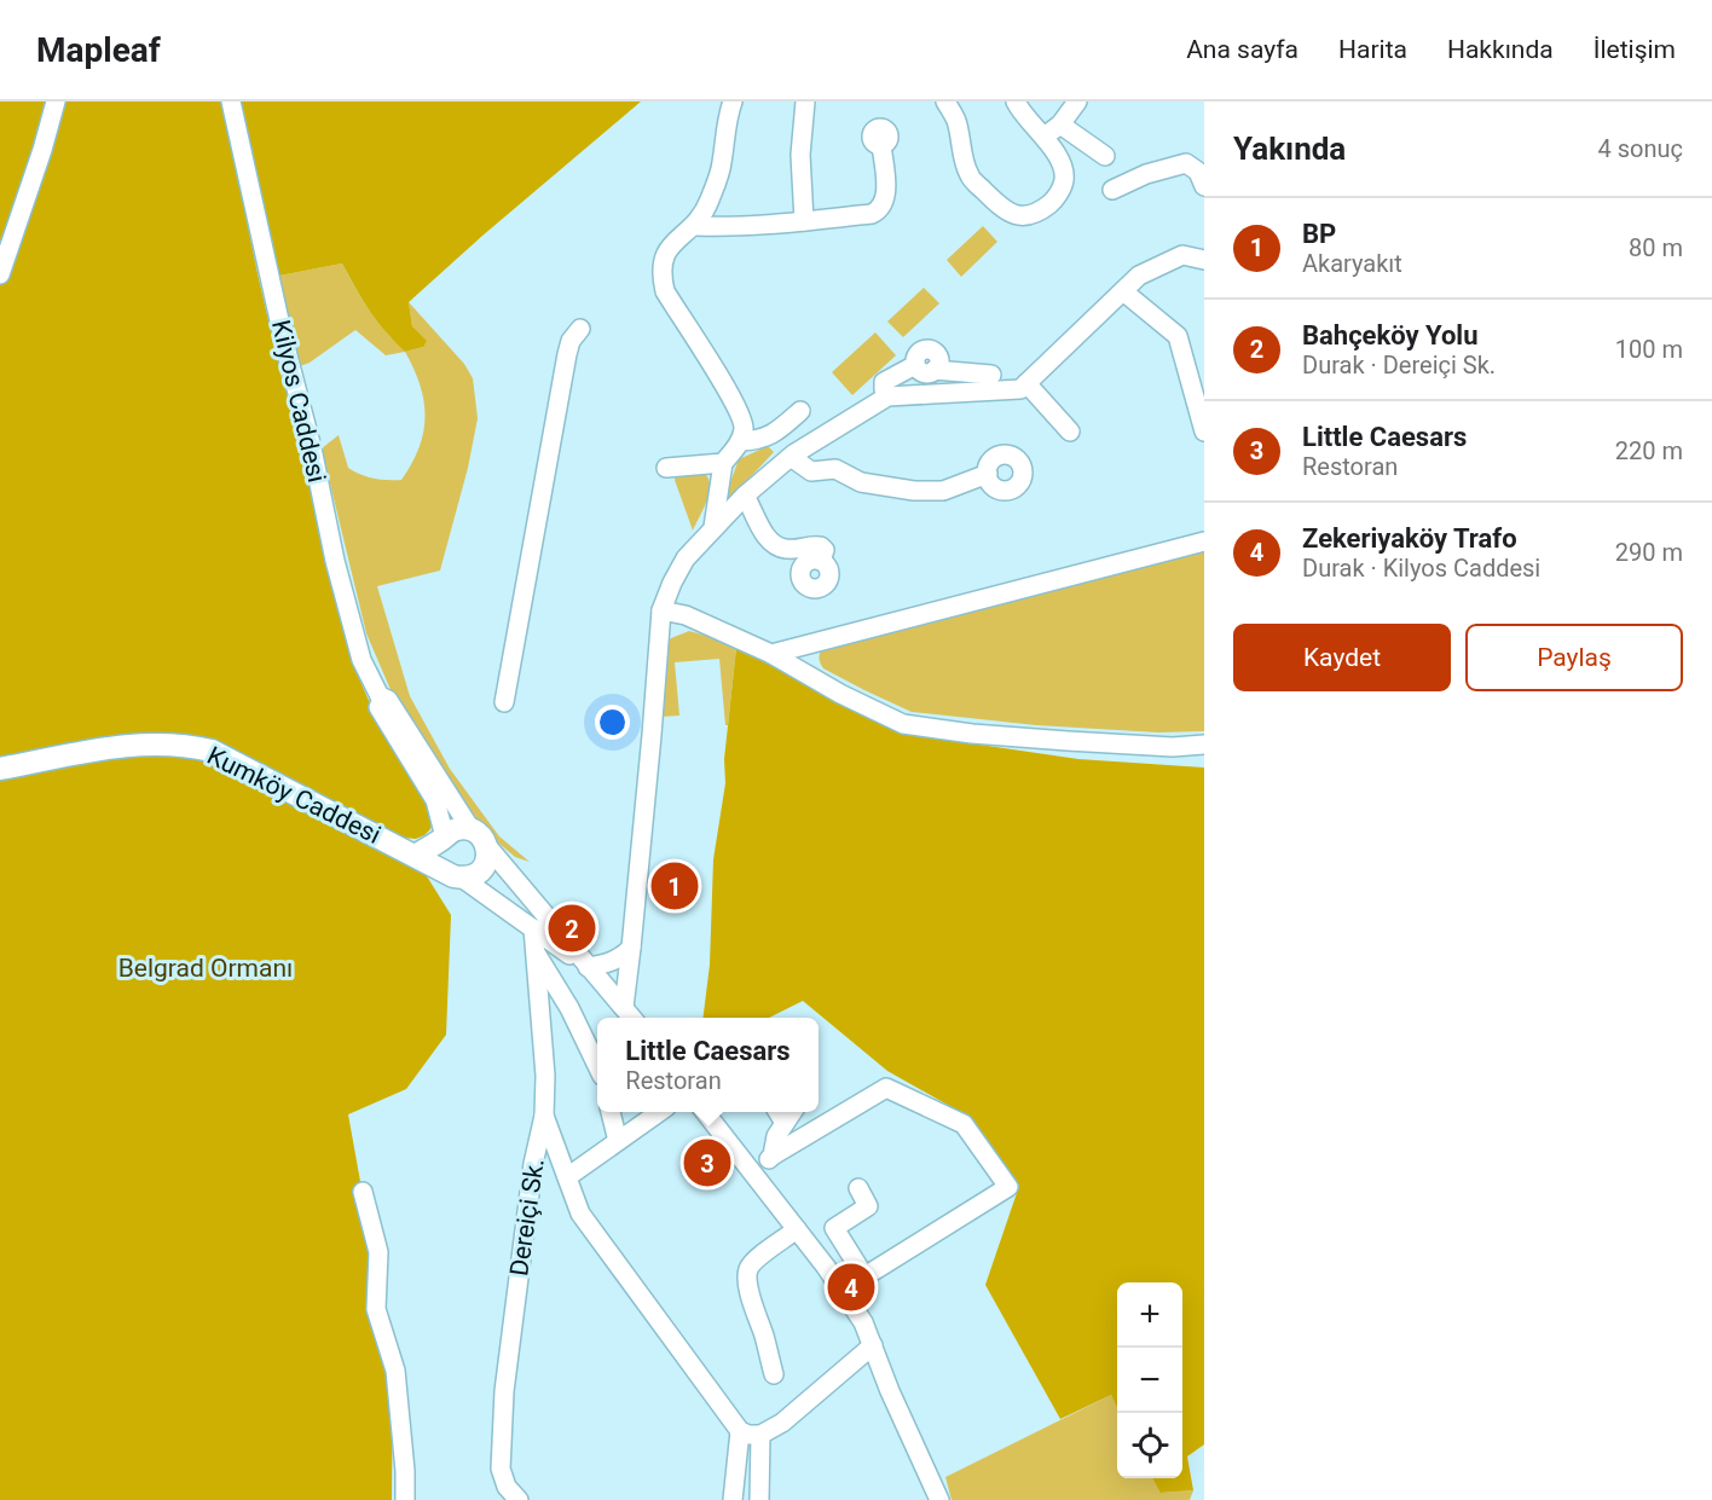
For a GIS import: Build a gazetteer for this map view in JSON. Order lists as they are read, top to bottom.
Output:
{
  "streets": {
    "main road": ["Kumköy Caddesi"],
    "street": ["Kilyos Caddesi", "Dereiçi Sk."]
  },
  "parks": ["Belgrad Ormanı"],
  "page": {
    "header": "Mapleaf",
    "nav": [
      "Ana sayfa",
      "Harita",
      "Hakkında",
      "İletişim"
    ],
    "heading": ["Yakında", "4 sonuç"],
    "list": [
      {
        "mark": "1",
        "name": "BP",
        "note": "Akaryakıt",
        "value": "80 m"
      },
      {
        "mark": "2",
        "name": "Bahçeköy Yolu",
        "note": "Durak · Dereiçi Sk.",
        "value": "100 m"
      },
      {
        "mark": "3",
        "name": "Little Caesars",
        "note": "Restoran",
        "value": "220 m"
      },
      {
        "mark": "4",
        "name": "Zekeriyaköy Trafo",
        "note": "Durak · Kilyos Caddesi",
        "value": "290 m"
      }
    ],
    "buttons": ["Kaydet", "Paylaş"],
    "pins": [
      "1",
      "2",
      "3",
      "4"
    ],
    "popup": ["Little Caesars", "Restoran"],
    "map_buttons": ["+", "−"]
  }
}
